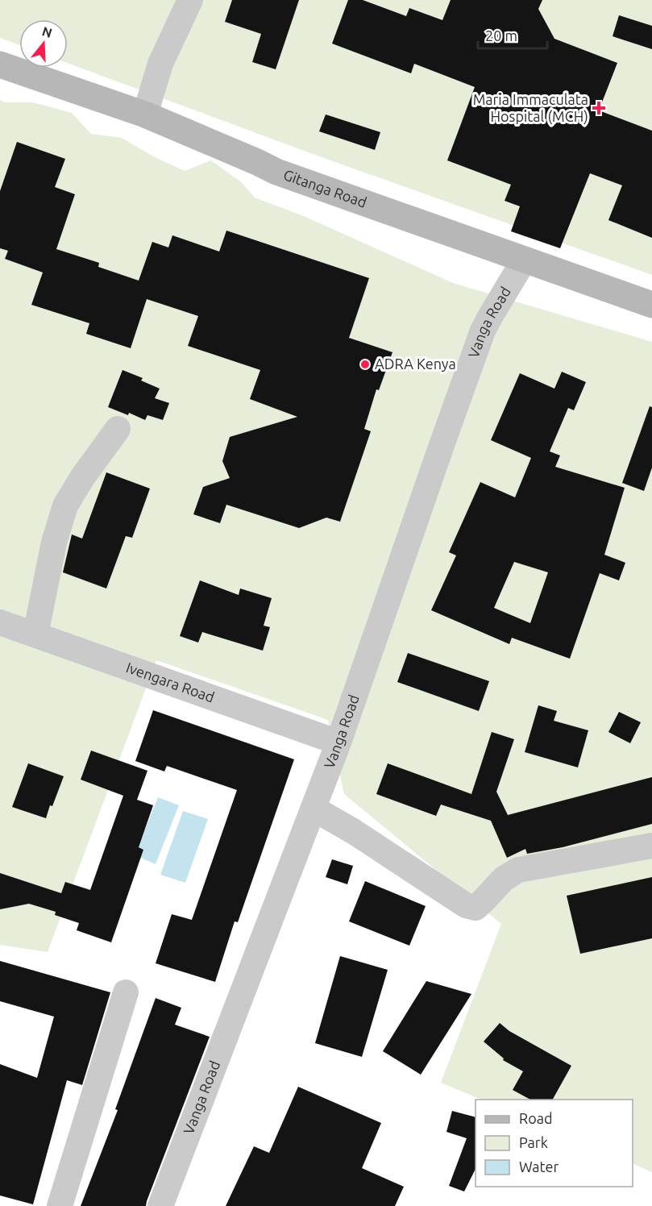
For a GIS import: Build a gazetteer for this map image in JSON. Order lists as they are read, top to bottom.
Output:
{
  "streets": {
    "main road": ["Gitanga Road"],
    "street": ["Vanga Road", "Ivengara Road"]
  },
  "crossings": [
    ["Gitanga Road", "Vanga Road"],
    ["Vanga Road", "Ivengara Road"]
  ],
  "places": {
    "health": ["Maria Immaculata Hospital (MCH)"],
    "other": ["ADRA Kenya"]
  },
  "legend": ["Road", "Park", "Water"],
  "scale_bar": "20 m",
  "north": "top"
}
